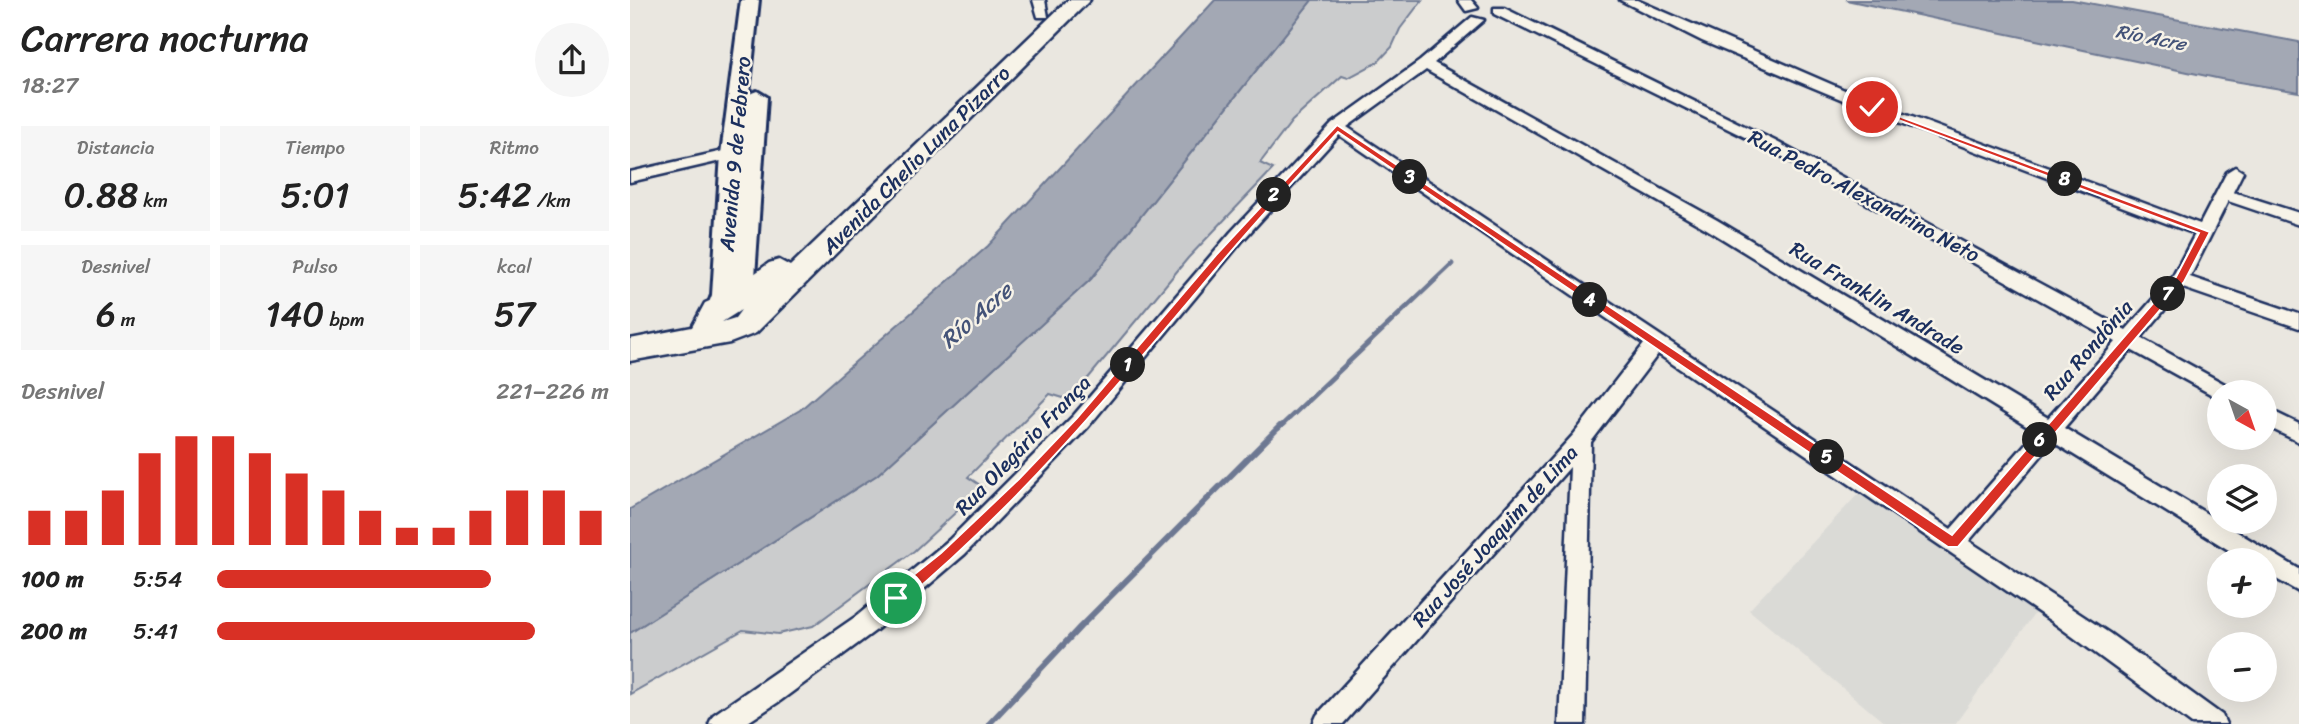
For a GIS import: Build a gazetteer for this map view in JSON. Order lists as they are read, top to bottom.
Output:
{
  "streets": {
    "main road": ["Avenida Chelio Luna Pizarro"],
    "street": [
      "Avenida 9 de Febrero",
      "Rua Pedro Alexandrino Neto",
      "Rua Franklin Andrade",
      "Rua Rondônia",
      "Rua Olegário França",
      "Rua José Joaquim de Lima"
    ]
  },
  "crossings": [
    ["Avenida 9 de Febrero", "Avenida Chelio Luna Pizarro"],
    ["Rua Pedro Alexandrino Neto", "Rua Rondônia"],
    ["Rua Pedro Alexandrino Neto", "Rua Olegário França"],
    ["Rua Franklin Andrade", "Rua Rondônia"],
    ["Rua Franklin Andrade", "Rua Olegário França"]
  ],
  "water": ["Río Acre"],
  "north": "bottom right",
  "page": {
    "heading": ["Carrera nocturna", "18:27"],
    "stats": [
      ["Distancia", "0.88 km"],
      ["Tiempo", "5:01"],
      ["Ritmo", "5:42 /km"],
      ["Desnivel", "6 m"],
      ["Pulso", "140 bpm"],
      ["kcal", "57"]
    ],
    "pins": [
      "3",
      "8",
      "2",
      "7",
      "4",
      "1",
      "6",
      "5"
    ],
    "chart": ["Desnivel", "221–226 m"],
    "map_buttons": ["+", "−"],
    "list": [
      {
        "name": "100 m",
        "note": "5:54"
      },
      {
        "name": "200 m",
        "note": "5:41"
      }
    ]
  }
}
